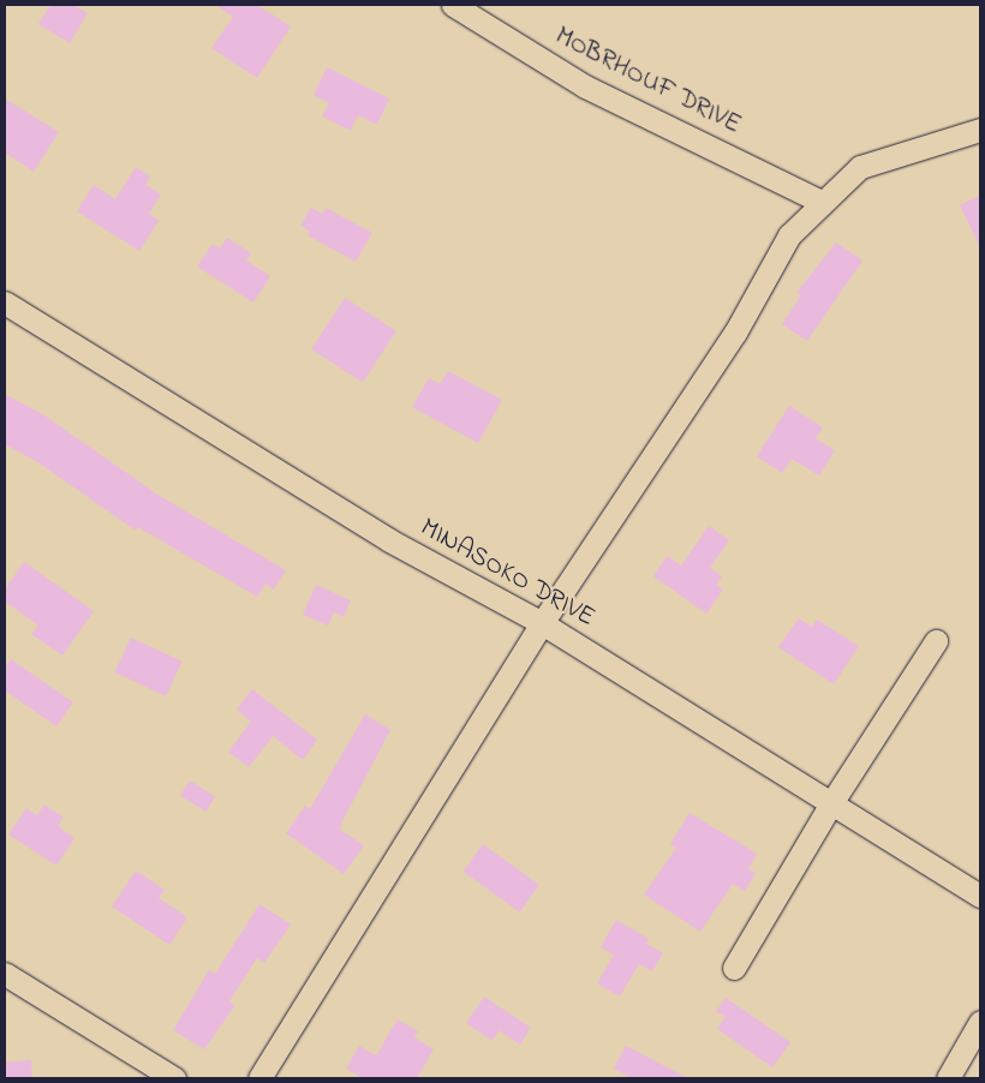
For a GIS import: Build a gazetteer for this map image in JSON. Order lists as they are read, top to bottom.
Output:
{
  "streets": {
    "street": ["MOBRHOUF DRIVE", "MINASOKO DRIVE"]
  }
}
